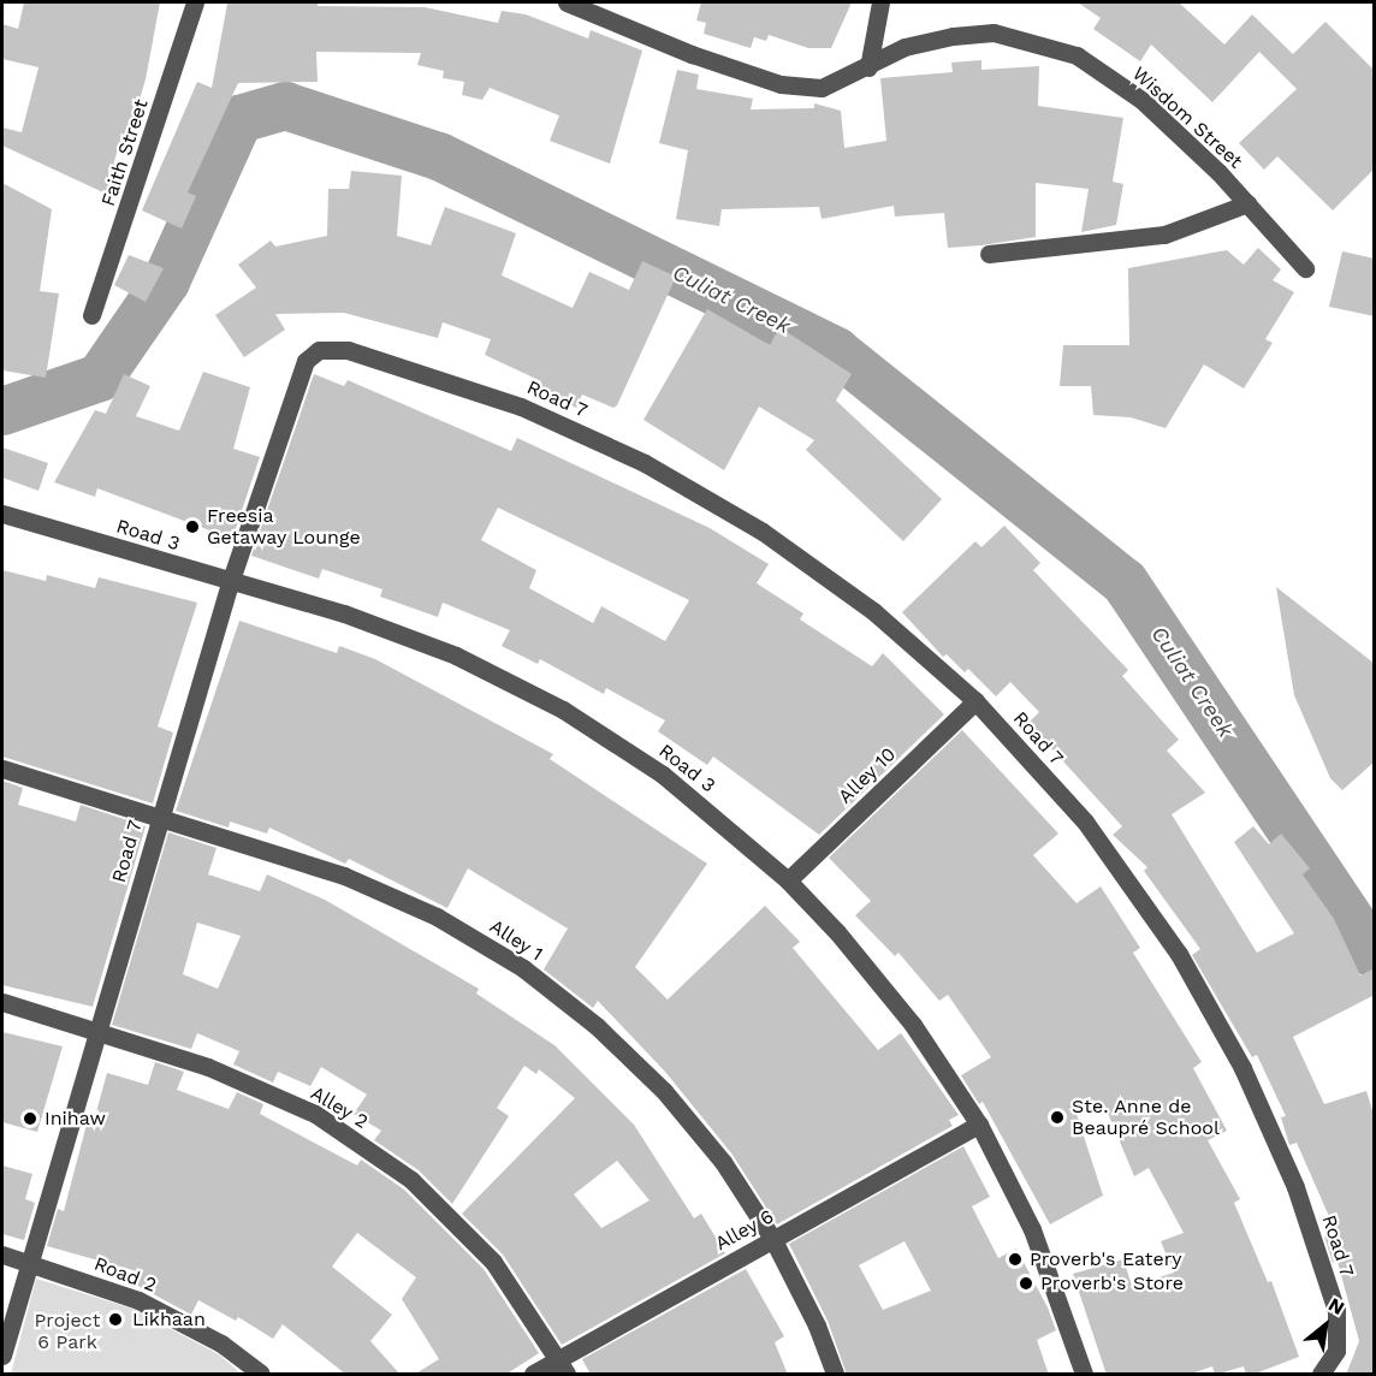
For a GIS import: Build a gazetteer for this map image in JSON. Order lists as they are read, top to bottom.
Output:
{
  "streets": {
    "street": [
      "Wisdom Street",
      "Faith Street",
      "Road 7",
      "Road 3",
      "Alley 10",
      "Alley 1",
      "Alley 2",
      "Alley 6",
      "Road 2"
    ]
  },
  "crossings": [
    ["Road 7", "Road 3"],
    ["Road 7", "Alley 10"],
    ["Road 7", "Alley 1"],
    ["Road 7", "Alley 2"],
    ["Road 7", "Road 2"],
    ["Road 3", "Alley 10"],
    ["Road 3", "Alley 6"],
    ["Alley 1", "Alley 6"],
    ["Alley 2", "Alley 6"]
  ],
  "water": ["Culiat Creek"],
  "parks": ["Project 6 Park"],
  "places": [
    "Freesia Getaway Lounge",
    "Ste. Anne de Beaupré School",
    "Inihaw",
    "Proverb's Eatery",
    "Proverb's Store",
    "Likhaan"
  ],
  "north": "top right"
}
